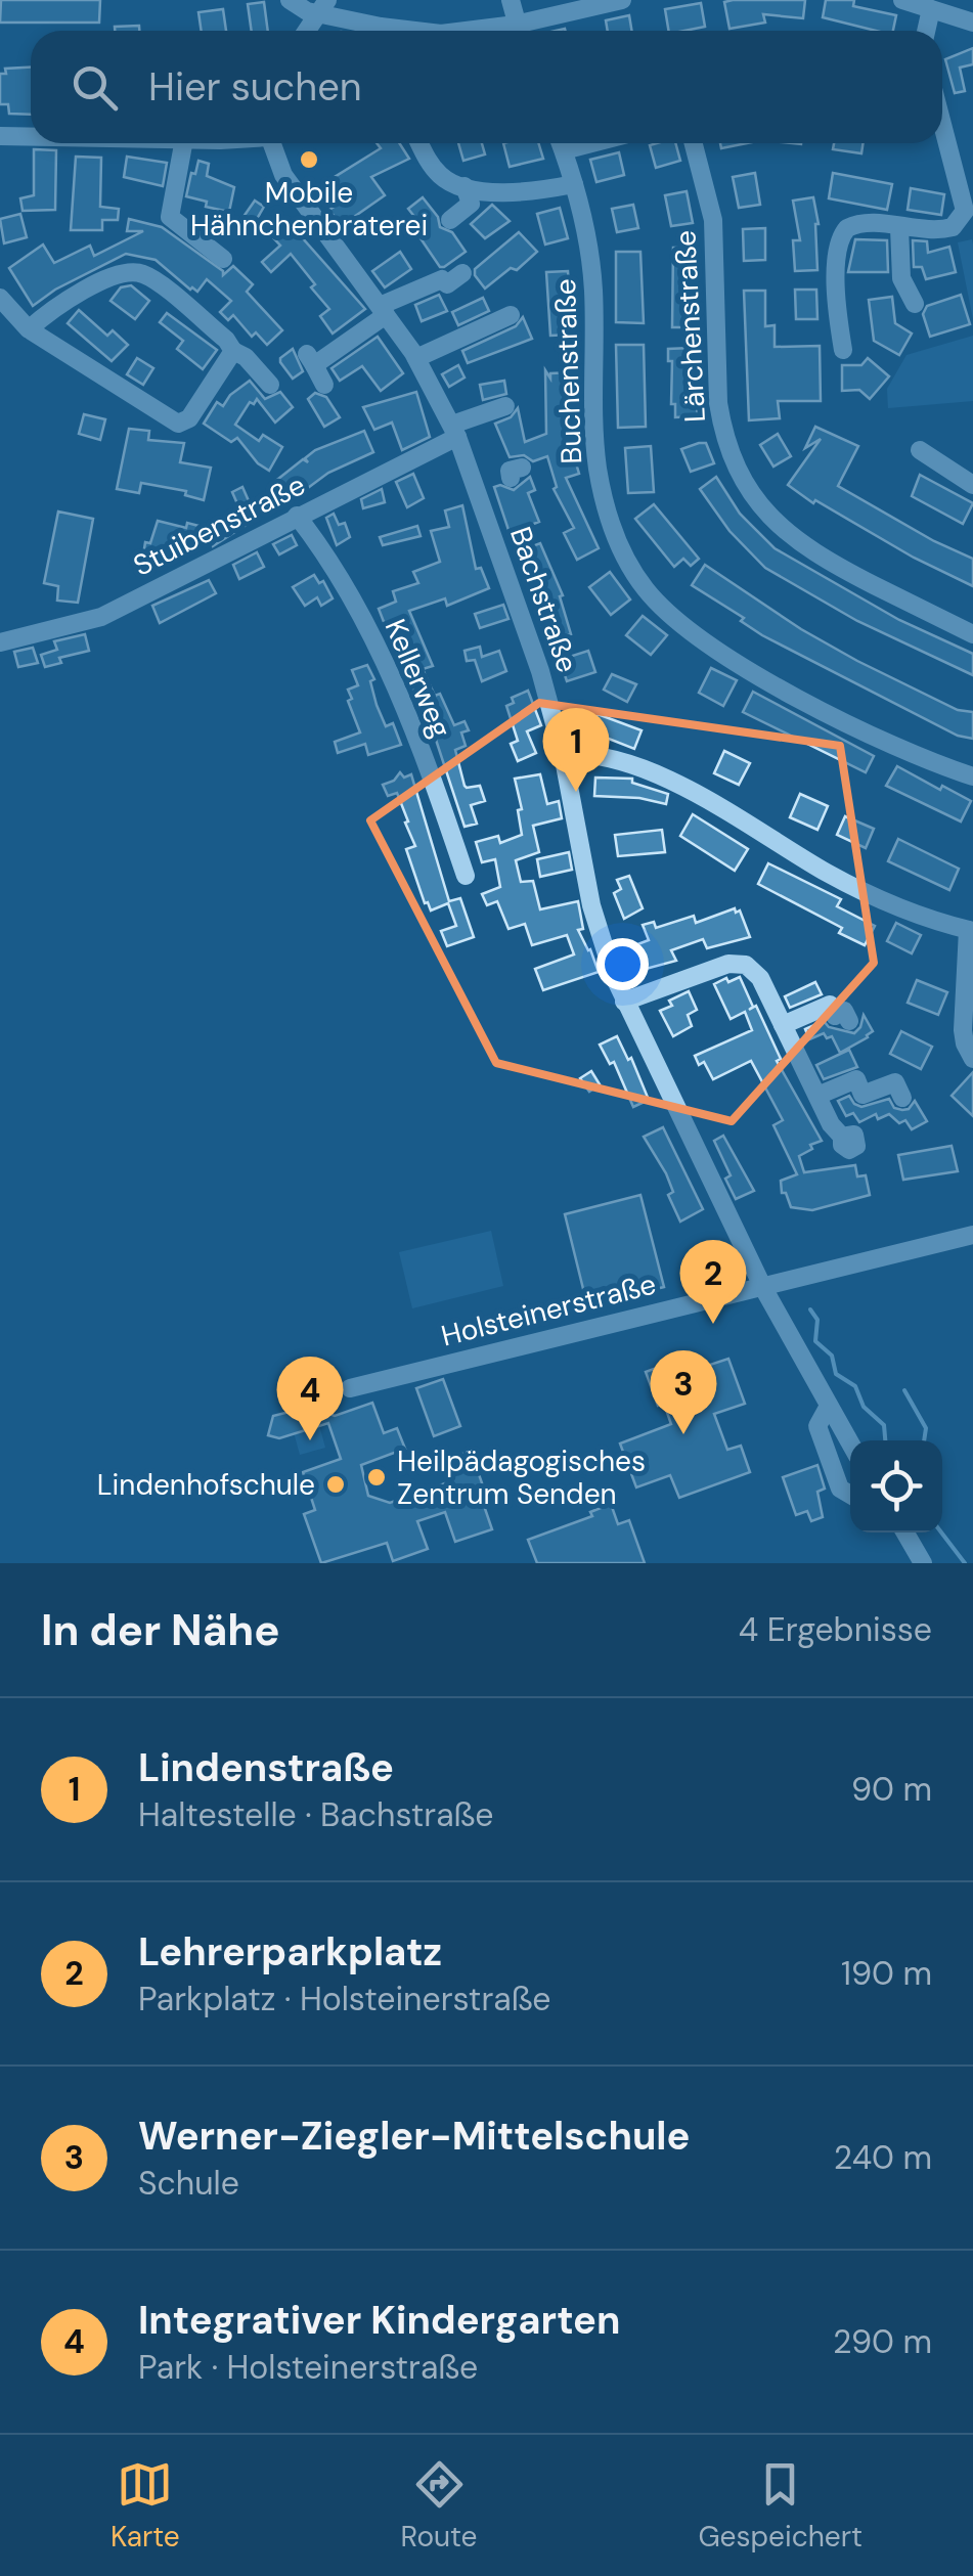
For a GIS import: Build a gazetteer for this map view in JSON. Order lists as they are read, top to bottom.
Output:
{
  "streets": {
    "street": [
      "Lärchenstraße",
      "Buchenstraße",
      "Stuibenstraße",
      "Bachstraße",
      "Kellerweg",
      "Holsteinerstraße"
    ]
  },
  "crossings": [
    ["Stuibenstraße", "Bachstraße"],
    ["Stuibenstraße", "Kellerweg"],
    ["Bachstraße", "Holsteinerstraße"]
  ],
  "places": ["Mobile Hähnchenbraterei", "Heilpädagogisches Zentrum Senden", "Lindenhofschule"],
  "page": {
    "search": "Hier suchen",
    "pins": [
      "1",
      "2",
      "3",
      "4"
    ],
    "heading": ["In der Nähe", "4 Ergebnisse"],
    "list": [
      {
        "mark": "1",
        "name": "Lindenstraße",
        "note": "Haltestelle · Bachstraße",
        "value": "90 m"
      },
      {
        "mark": "2",
        "name": "Lehrerparkplatz",
        "note": "Parkplatz · Holsteinerstraße",
        "value": "190 m"
      },
      {
        "mark": "3",
        "name": "Werner-Ziegler-Mittelschule",
        "note": "Schule",
        "value": "240 m"
      },
      {
        "mark": "4",
        "name": "Integrativer Kindergarten",
        "note": "Park · Holsteinerstraße",
        "value": "290 m"
      }
    ],
    "nav": ["Karte", "Route", "Gespeichert"]
  }
}
